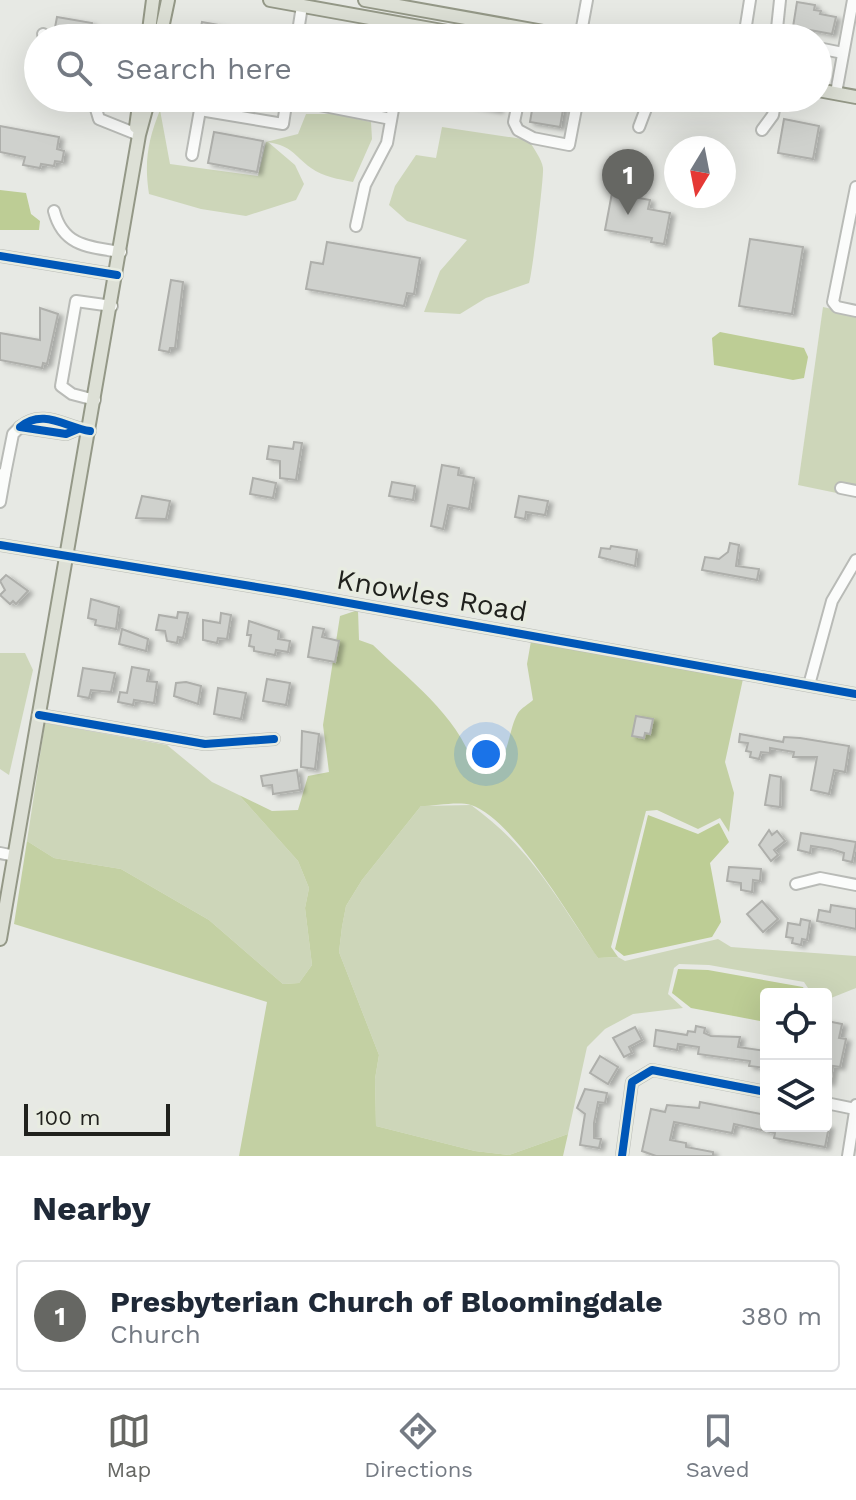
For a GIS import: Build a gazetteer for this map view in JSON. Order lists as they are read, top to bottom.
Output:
{
  "streets": {
    "street": ["Knowles Road"]
  },
  "scale_bar": "100 m",
  "north": "bottom",
  "page": {
    "search": "Search here",
    "pins": "1",
    "scale": "100 m",
    "heading": "Nearby",
    "list": [
      {
        "mark": "1",
        "name": "Presbyterian Church of Bloomingdale",
        "note": "Church",
        "value": "380 m"
      }
    ],
    "nav": ["Map", "Directions", "Saved"]
  }
}
